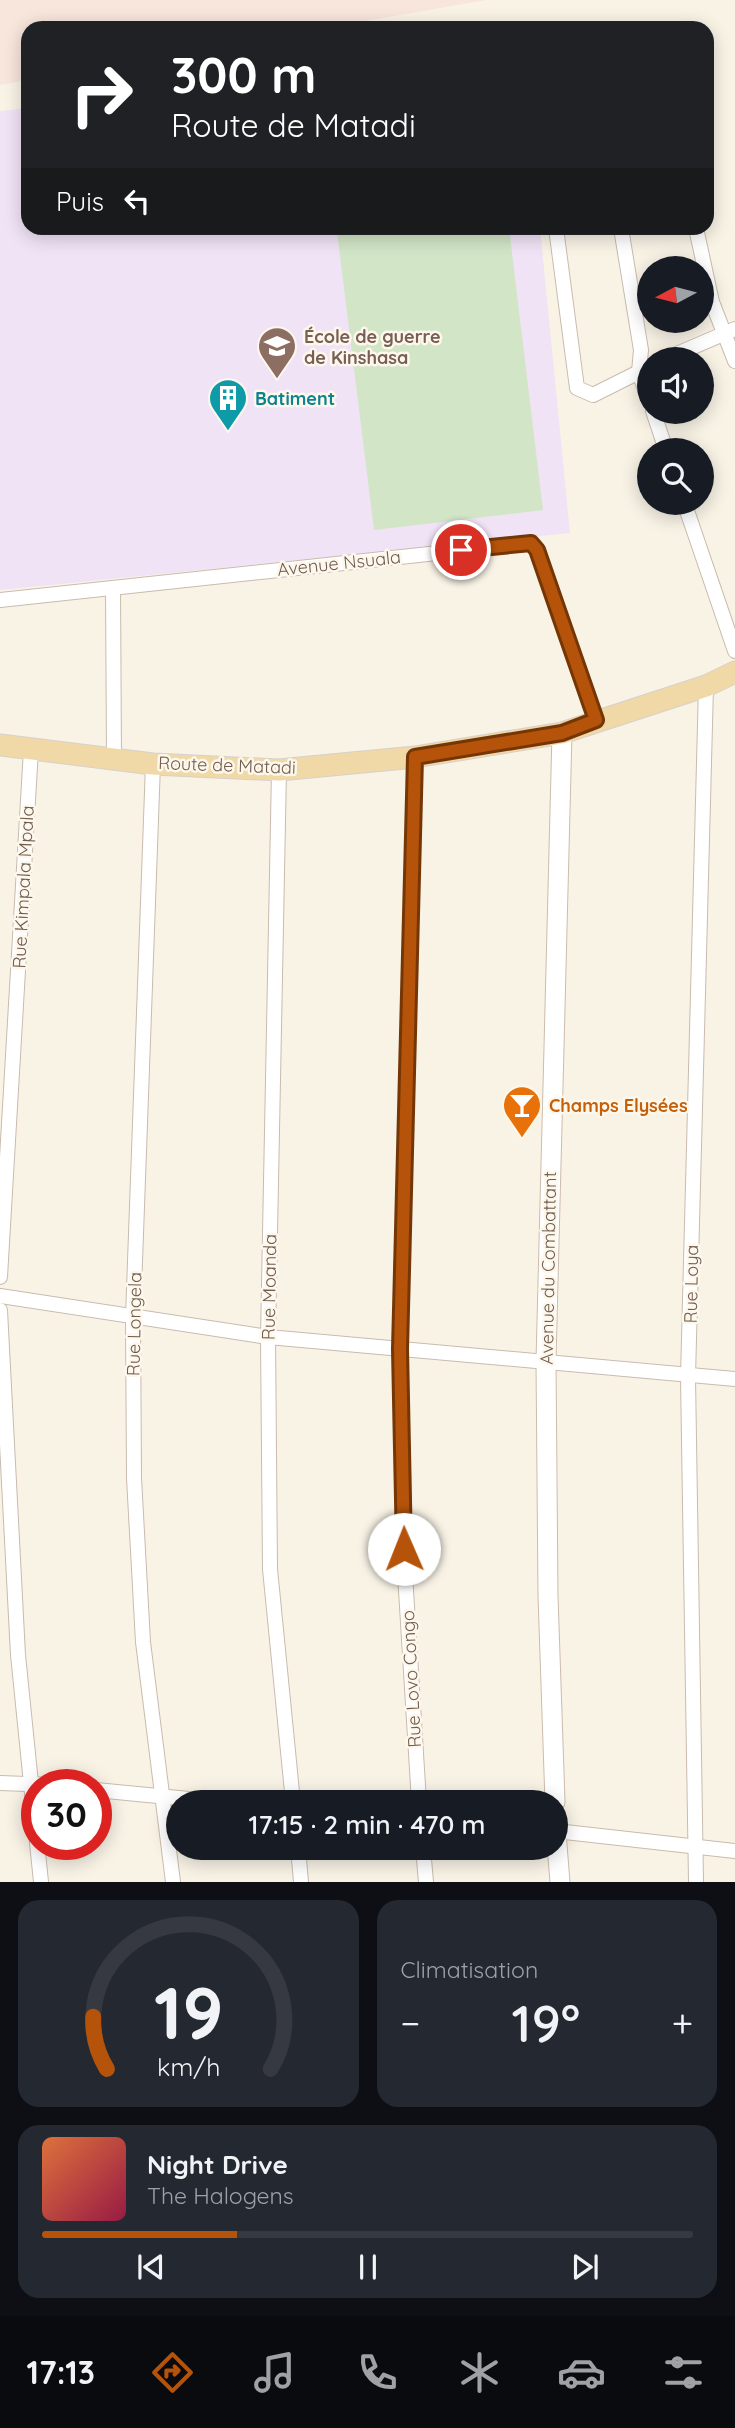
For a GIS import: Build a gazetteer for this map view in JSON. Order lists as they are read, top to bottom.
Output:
{
  "streets": {
    "main road": ["Route de Matadi"],
    "street": [
      "Avenue Nsuala",
      "Rue Kimpala Mpala",
      "Avenue du Combattant",
      "Rue Loya",
      "Rue Moanda",
      "Rue Longela",
      "Rue Lovo Congo"
    ]
  },
  "crossings": [
    ["Avenue Nsuala", "Route de Matadi"],
    ["Route de Matadi", "Rue Kimpala Mpala"],
    ["Route de Matadi", "Avenue du Combattant"],
    ["Route de Matadi", "Rue Loya"],
    ["Route de Matadi", "Rue Moanda"],
    ["Route de Matadi", "Rue Longela"],
    ["Route de Matadi", "Rue Lovo Congo"]
  ],
  "places": {
    "school or university": ["École de guerre de Kinshasa"],
    "building": ["Batiment"],
    "bar": ["Champs Elysées"]
  },
  "north": "left",
  "page": {
    "turn": ["300 m", "Route de Matadi"],
    "then": "Puis",
    "limit": "30",
    "trip": "17:15 · 2 min · 470 m",
    "tile": "Climatisation",
    "heat": ["−", "19°", "+"],
    "song": ["Night Drive", "The Halogens"],
    "tabs": "17:13",
    "gauge": ["19", "km/h"]
  }
}
